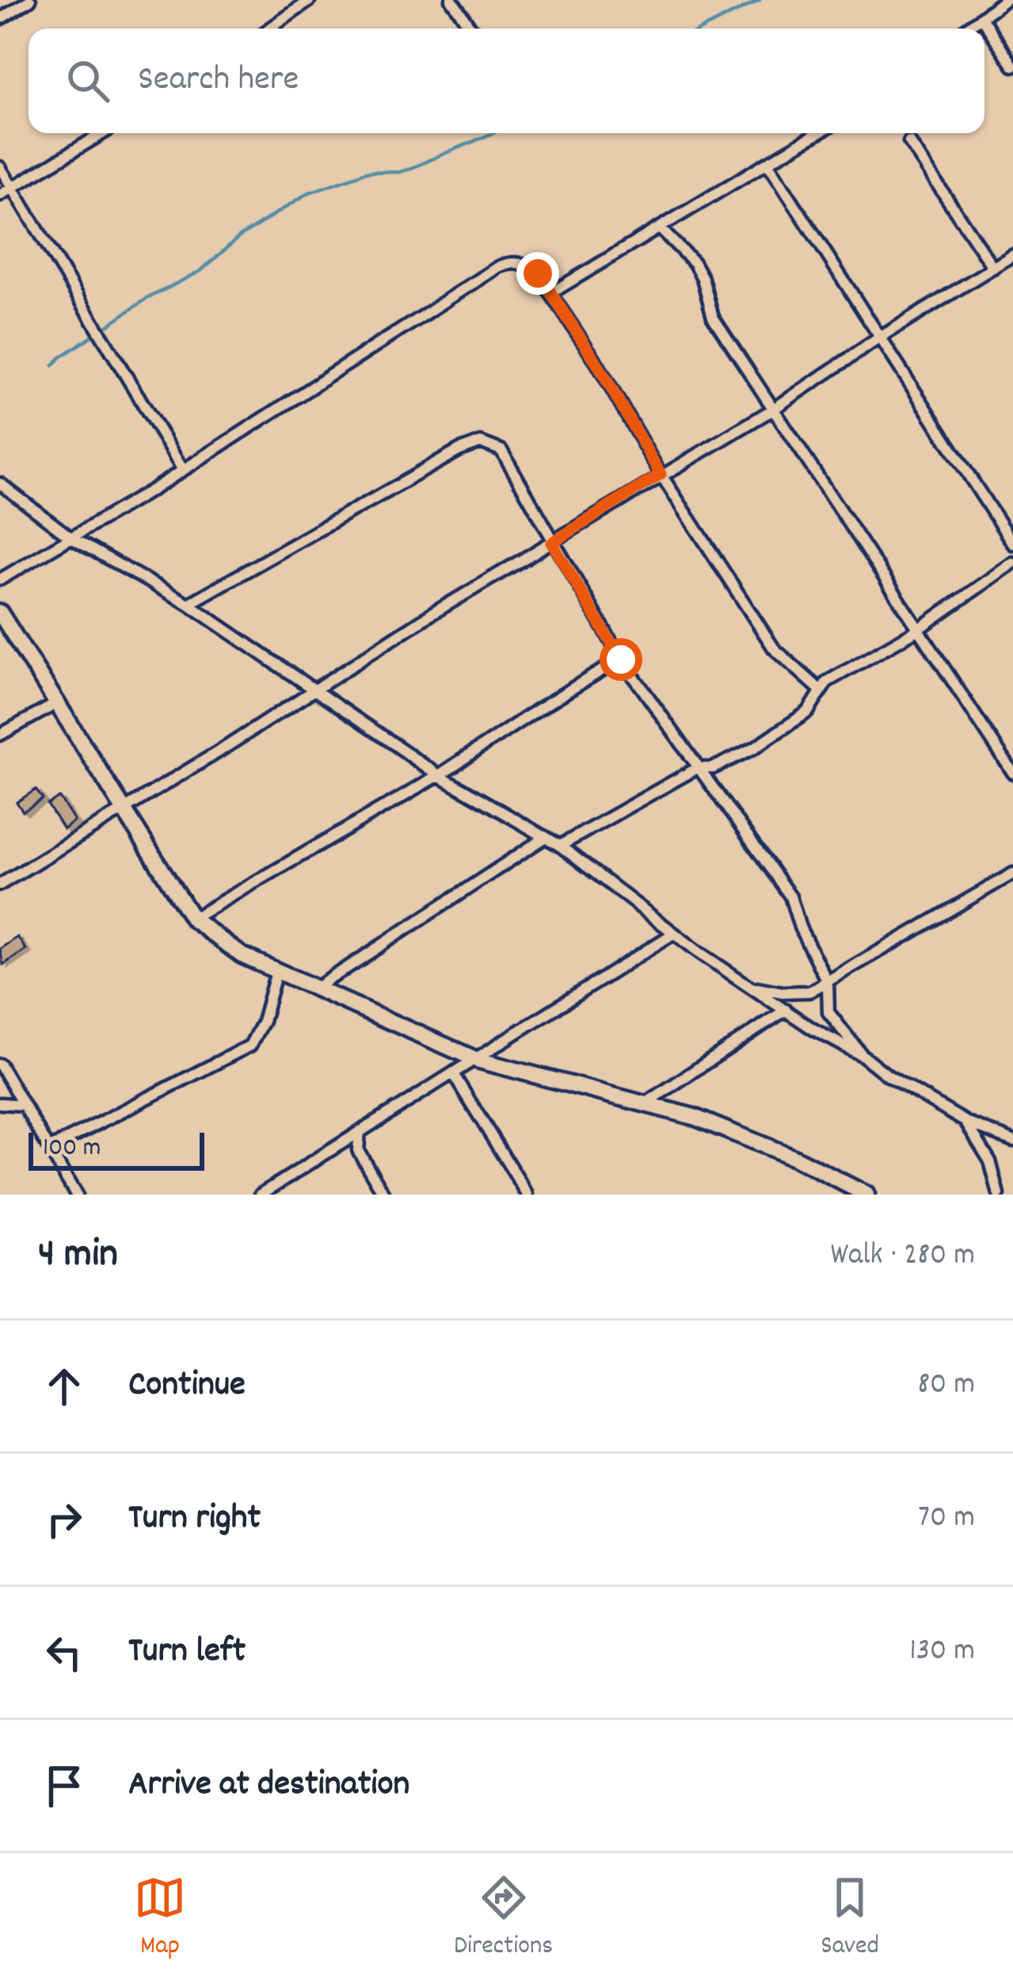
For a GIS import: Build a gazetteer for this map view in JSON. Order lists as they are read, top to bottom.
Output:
{
  "scale_bar": "100 m",
  "page": {
    "search": "Search here",
    "scale": "100 m",
    "heading": ["4 min", "Walk · 280 m"],
    "list": [
      ["Continue", "80 m"],
      ["Turn right", "70 m"],
      ["Turn left", "130 m"],
      "Arrive at destination"
    ],
    "nav": ["Map", "Directions", "Saved"]
  }
}
